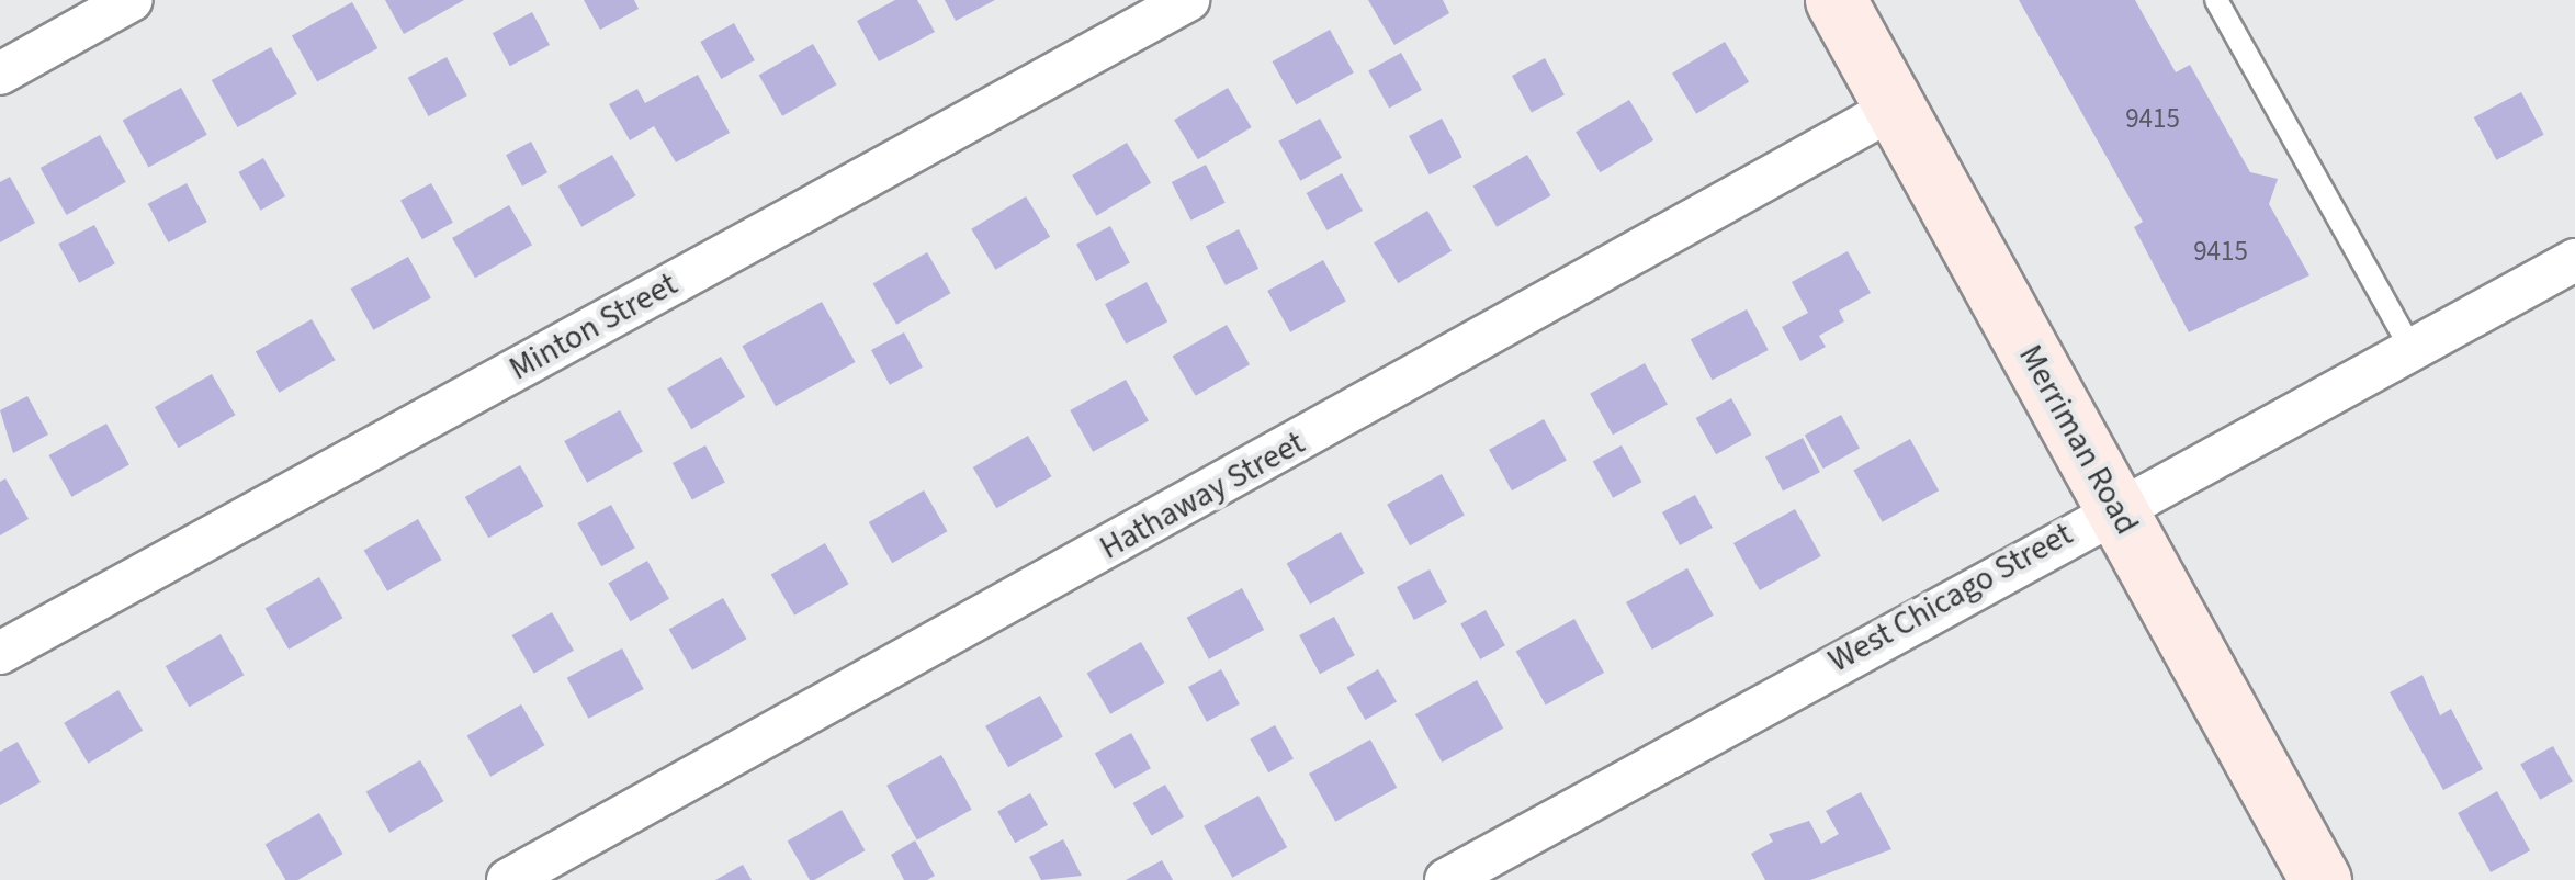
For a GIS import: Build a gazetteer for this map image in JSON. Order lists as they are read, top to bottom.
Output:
{
  "streets": {
    "main road": ["Merriman Road"],
    "street": ["Minton Street", "Hathaway Street", "West Chicago Street"]
  },
  "crossings": [
    ["Merriman Road", "Hathaway Street"],
    ["Merriman Road", "West Chicago Street"]
  ],
  "house_numbers": ["9415", "9415"]
}
